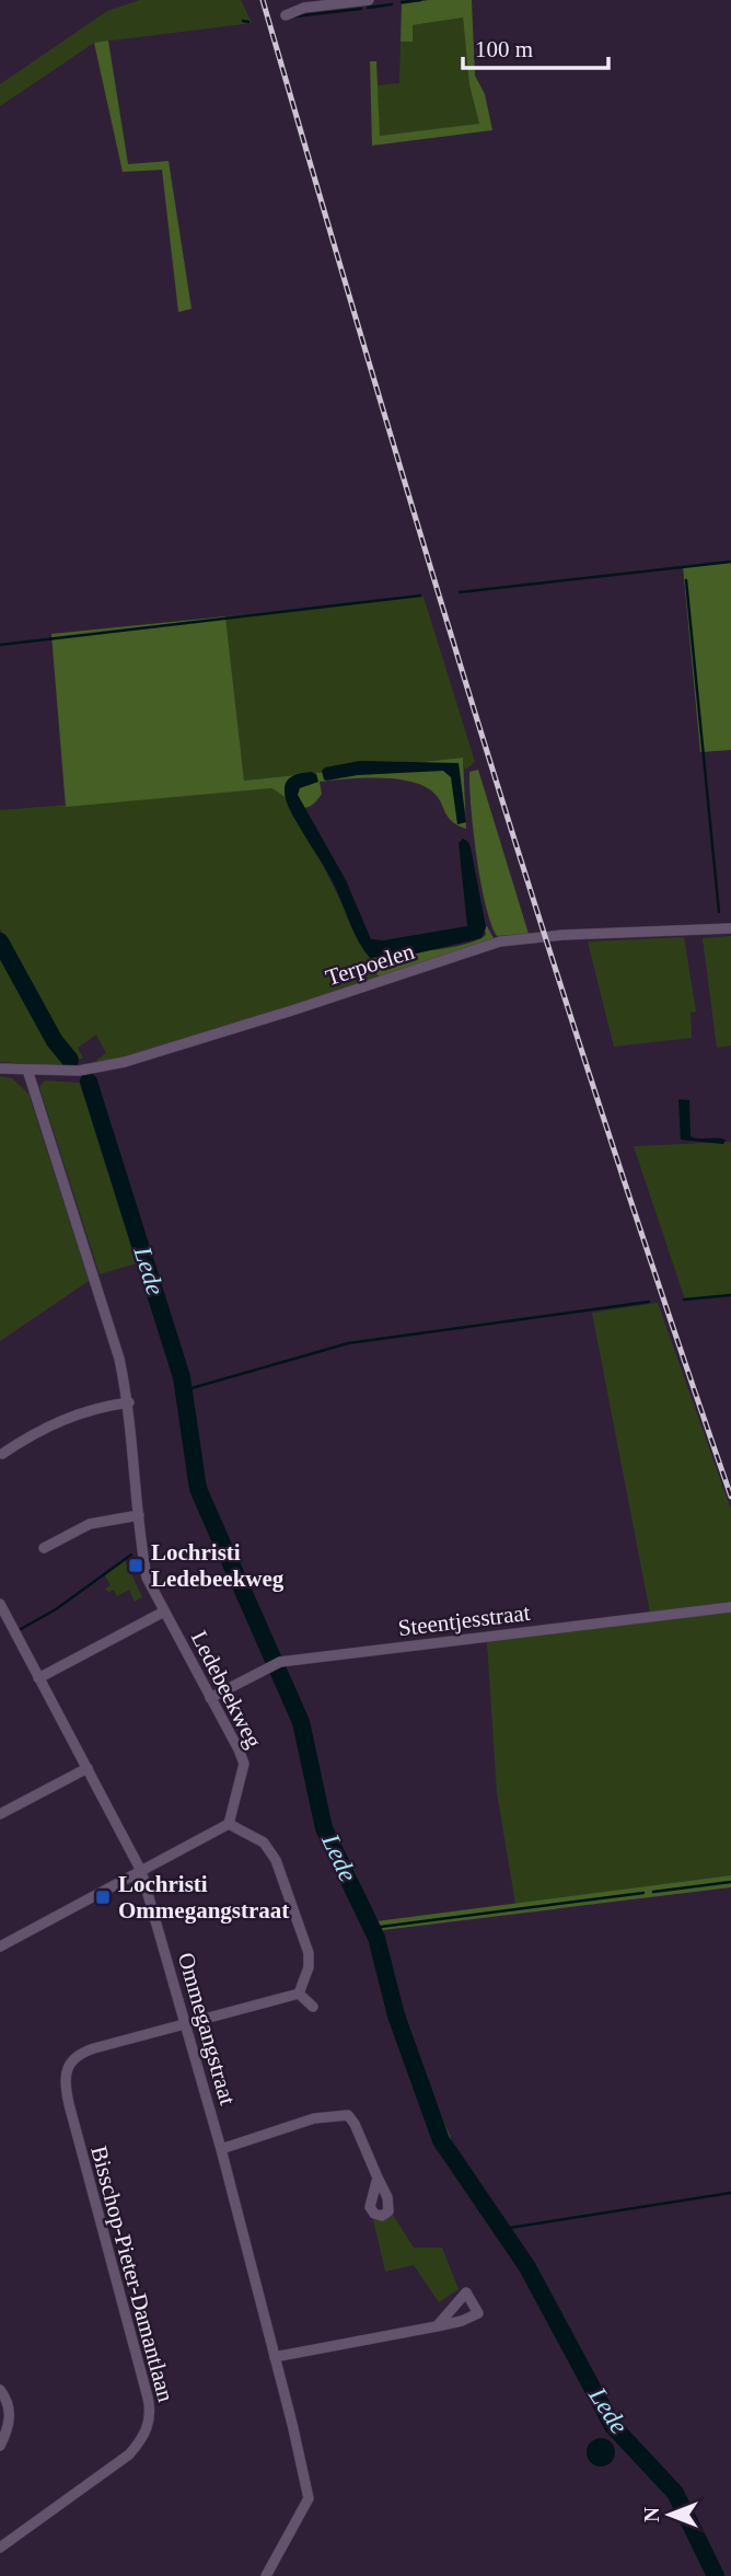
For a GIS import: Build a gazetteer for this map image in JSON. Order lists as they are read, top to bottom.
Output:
{
  "streets": {
    "street": [
      "Terpoelen",
      "Steentjesstraat",
      "Ledebeekweg",
      "Ommegangstraat",
      "Bisschop-Pieter-Damantlaan"
    ]
  },
  "crossings": [
    ["Terpoelen", "Ledebeekweg"],
    ["Steentjesstraat", "Ledebeekweg"],
    ["Ommegangstraat", "Bisschop-Pieter-Damantlaan"]
  ],
  "water": ["Lede"],
  "places": {
    "transit": ["Lochristi Ledebeekweg", "Lochristi Ommegangstraat"]
  },
  "scale_bar": "100 m",
  "north": "left"
}
